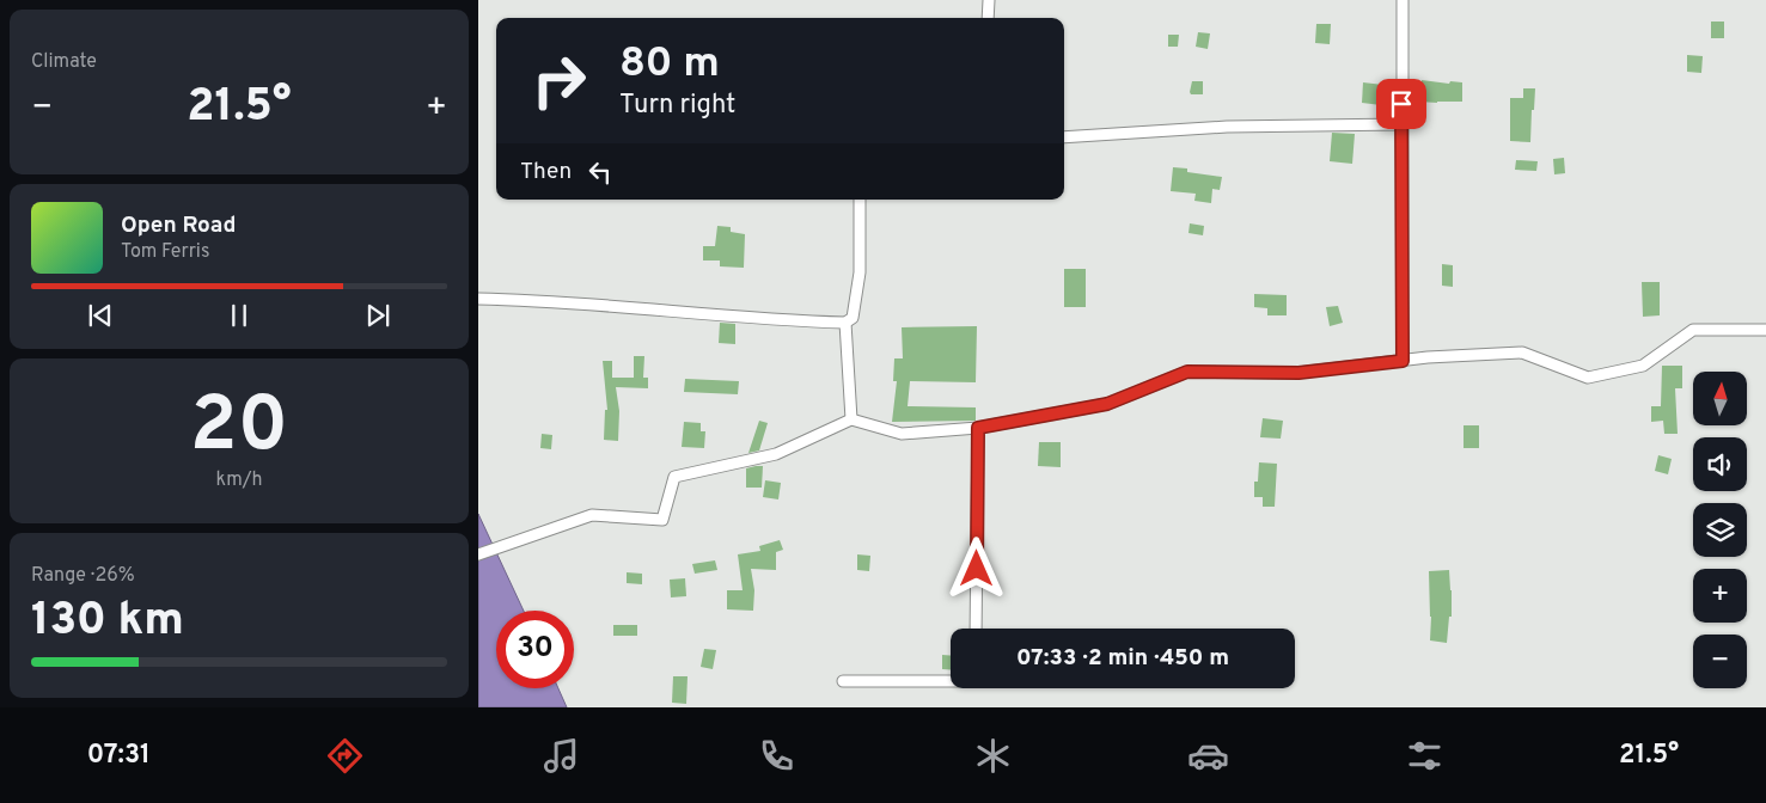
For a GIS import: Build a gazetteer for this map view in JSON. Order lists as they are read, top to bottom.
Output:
{
  "north": "top",
  "page": {
    "tile": [
      "Climate",
      ["20", "km/h"],
      ["Range · 26%", "130 km"]
    ],
    "turn": ["80 m", "Turn right"],
    "heat": ["−", "21.5°", "+"],
    "then": "Then",
    "song": ["Open Road", "Tom Ferris"],
    "map_buttons": ["+", "−"],
    "limit": "30",
    "trip": "07:33 · 2 min · 450 m",
    "tabs": ["07:31", "21.5°"]
  }
}
